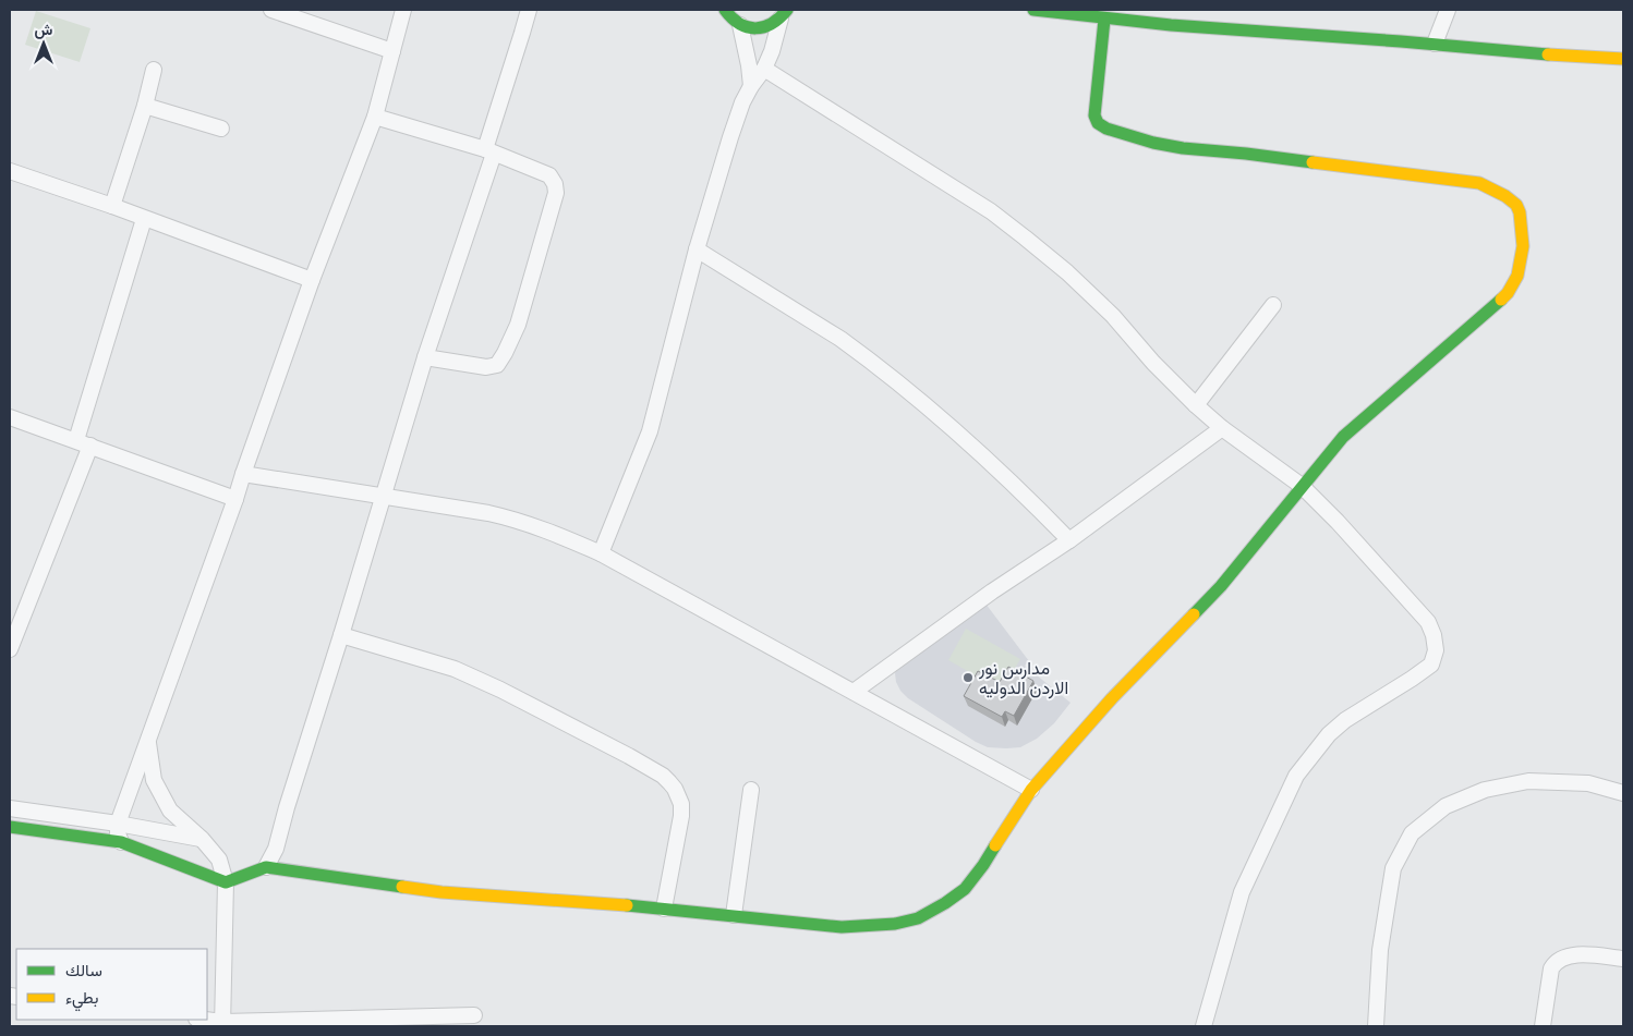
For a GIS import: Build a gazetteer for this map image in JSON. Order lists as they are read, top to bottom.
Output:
{
  "places": ["مدارس نور الاردن الدوليه"],
  "legend": ["سالك", "بطيء"],
  "north": "top"
}
